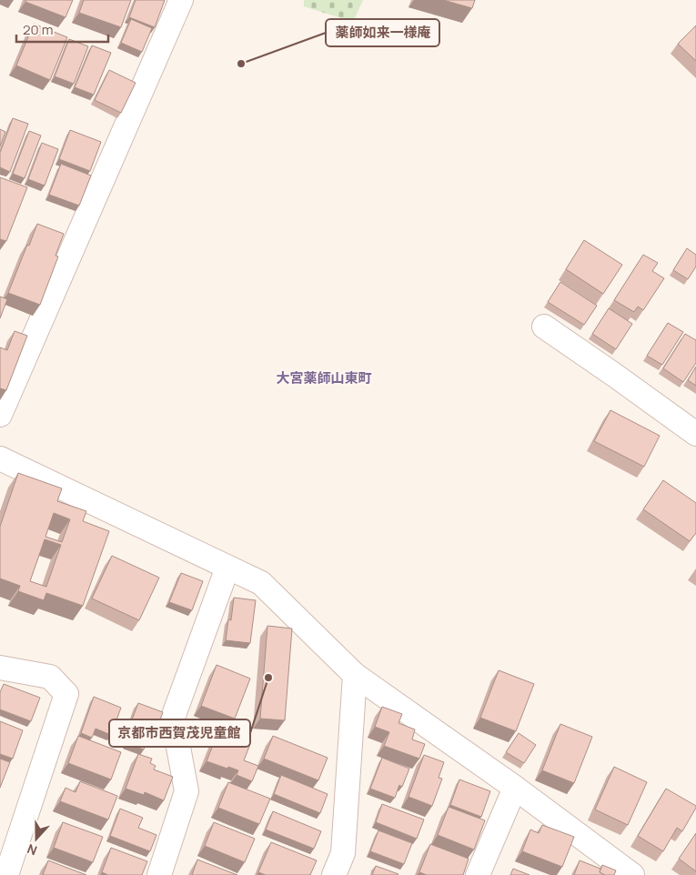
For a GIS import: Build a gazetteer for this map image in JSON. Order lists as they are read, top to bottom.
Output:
{
  "districts": ["大宮薬師山東町"],
  "places": ["薬師如来一様庵", "京都市西賀茂児童館"],
  "scale_bar": "20 m",
  "north": "bottom"
}
